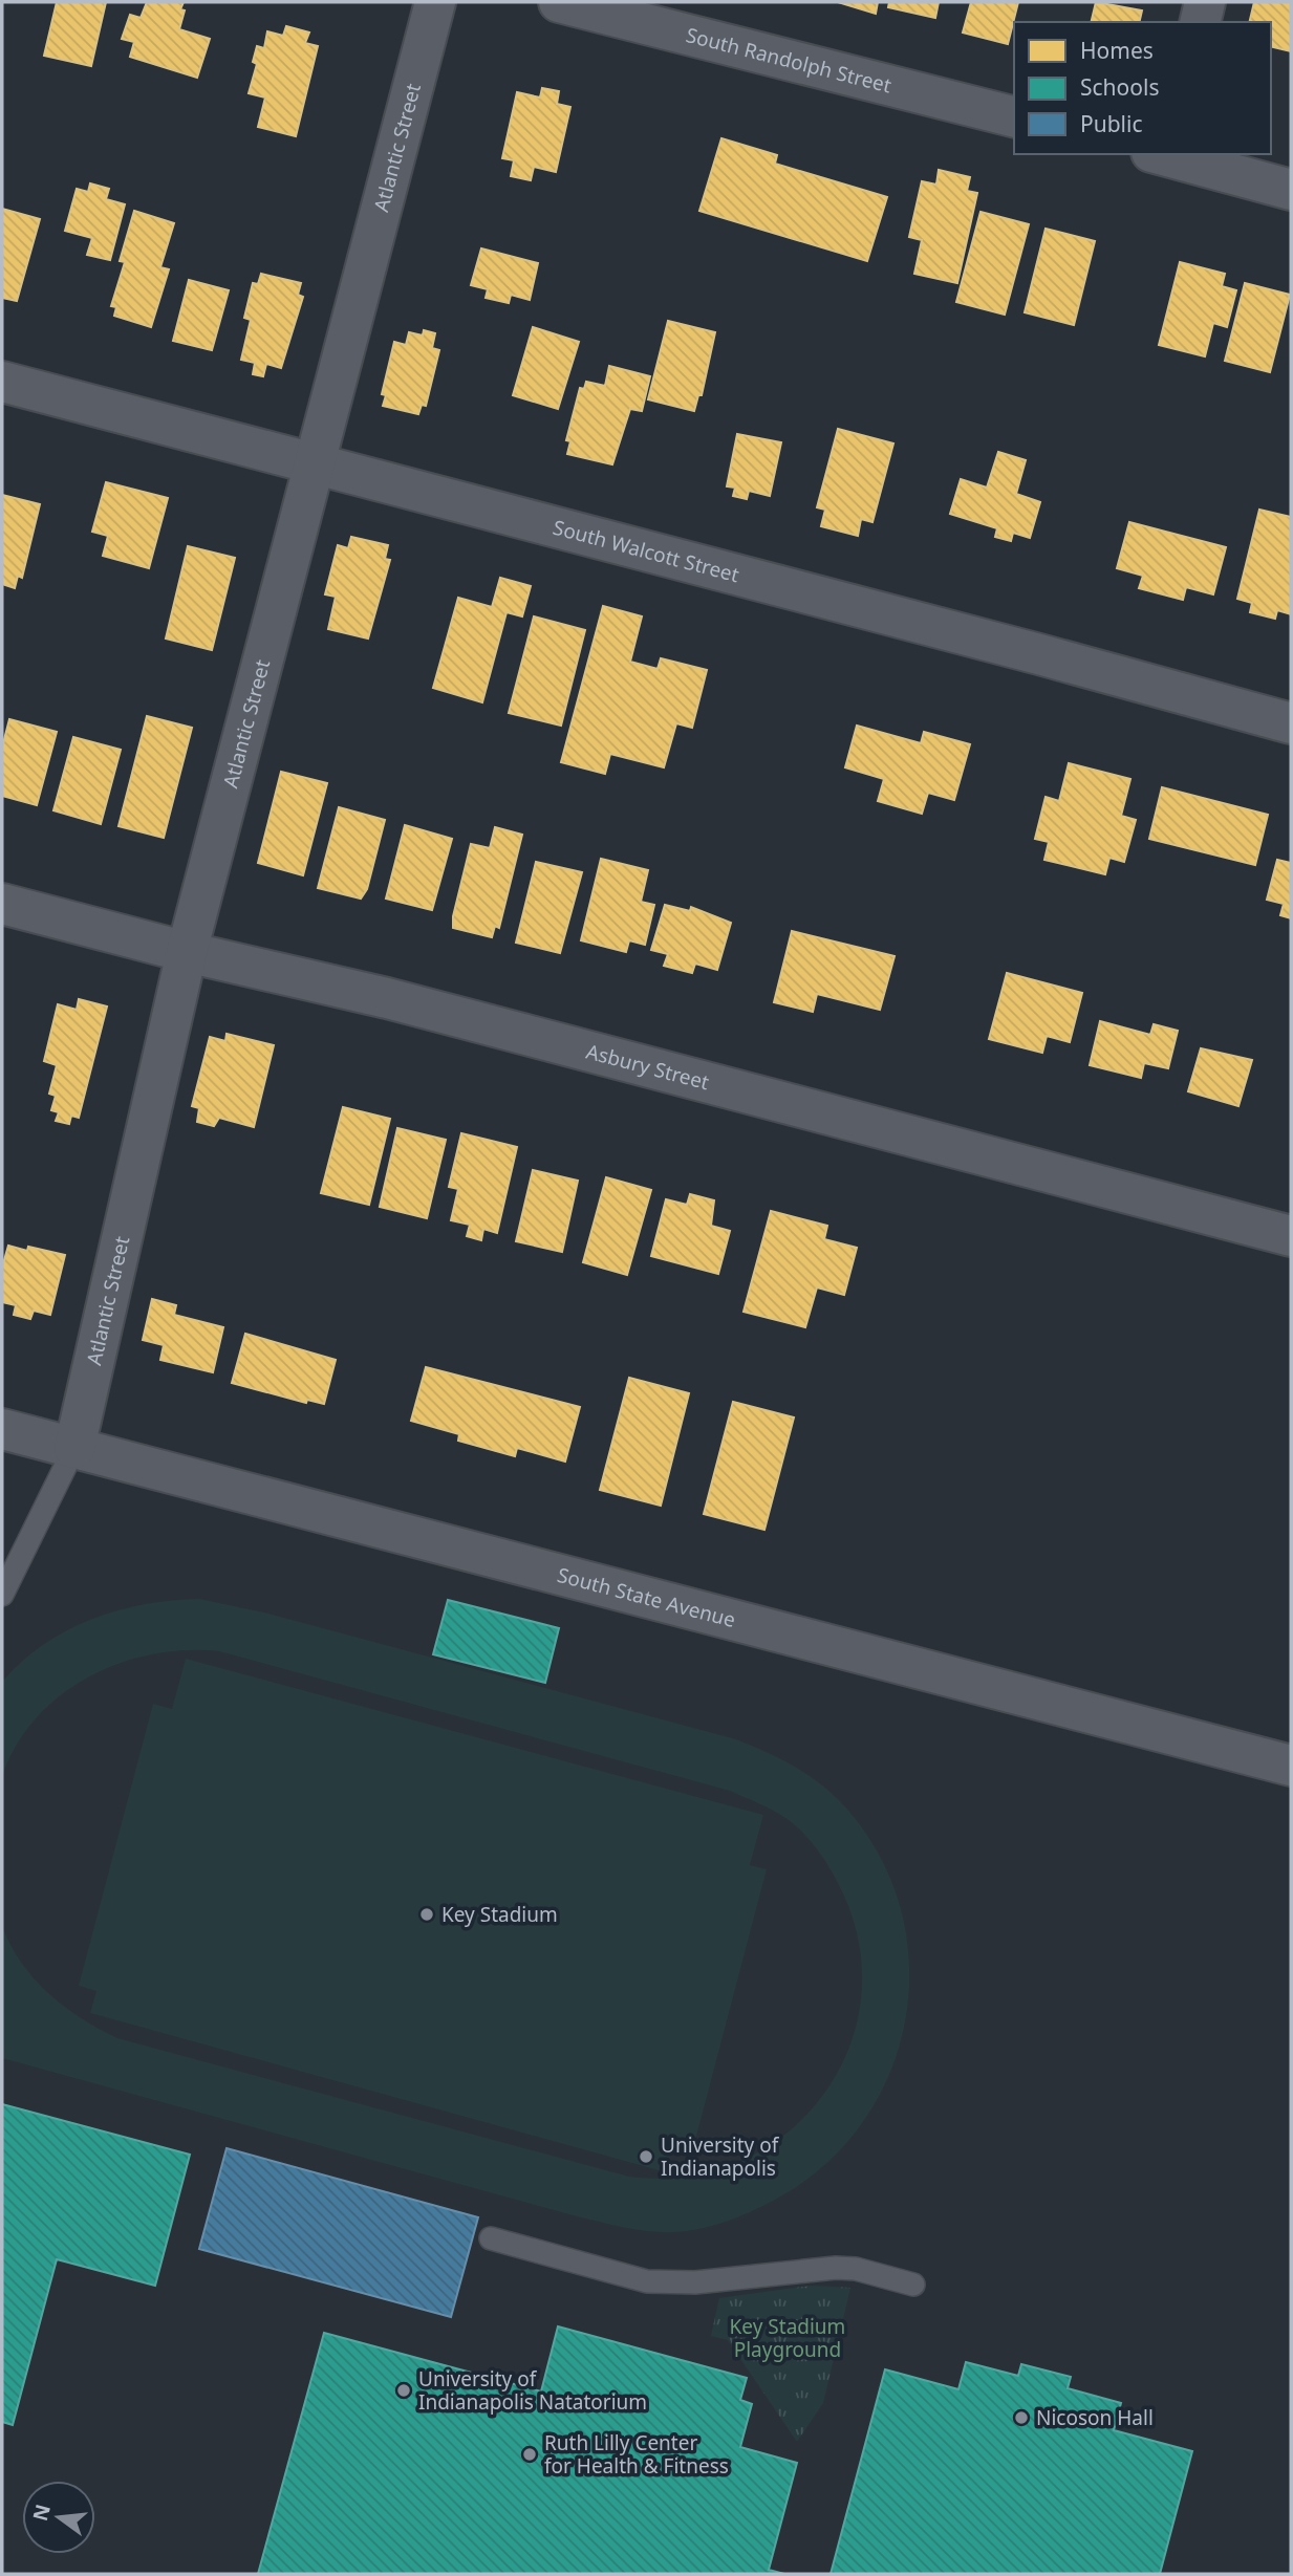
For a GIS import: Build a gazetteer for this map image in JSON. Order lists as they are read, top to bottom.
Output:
{
  "streets": {
    "street": [
      "South Randolph Street",
      "Atlantic Street",
      "South Walcott Street",
      "Asbury Street",
      "South State Avenue"
    ]
  },
  "crossings": [
    ["Atlantic Street", "South Walcott Street"],
    ["Atlantic Street", "Asbury Street"],
    ["Atlantic Street", "South State Avenue"]
  ],
  "parks": ["Key Stadium Playground"],
  "places": [
    "Key Stadium",
    "University of Indianapolis",
    "University of Indianapolis Natatorium",
    "Nicoson Hall",
    "Ruth Lilly Center for Health & Fitness"
  ],
  "legend": ["Homes", "Schools", "Public"],
  "north": "left"
}
